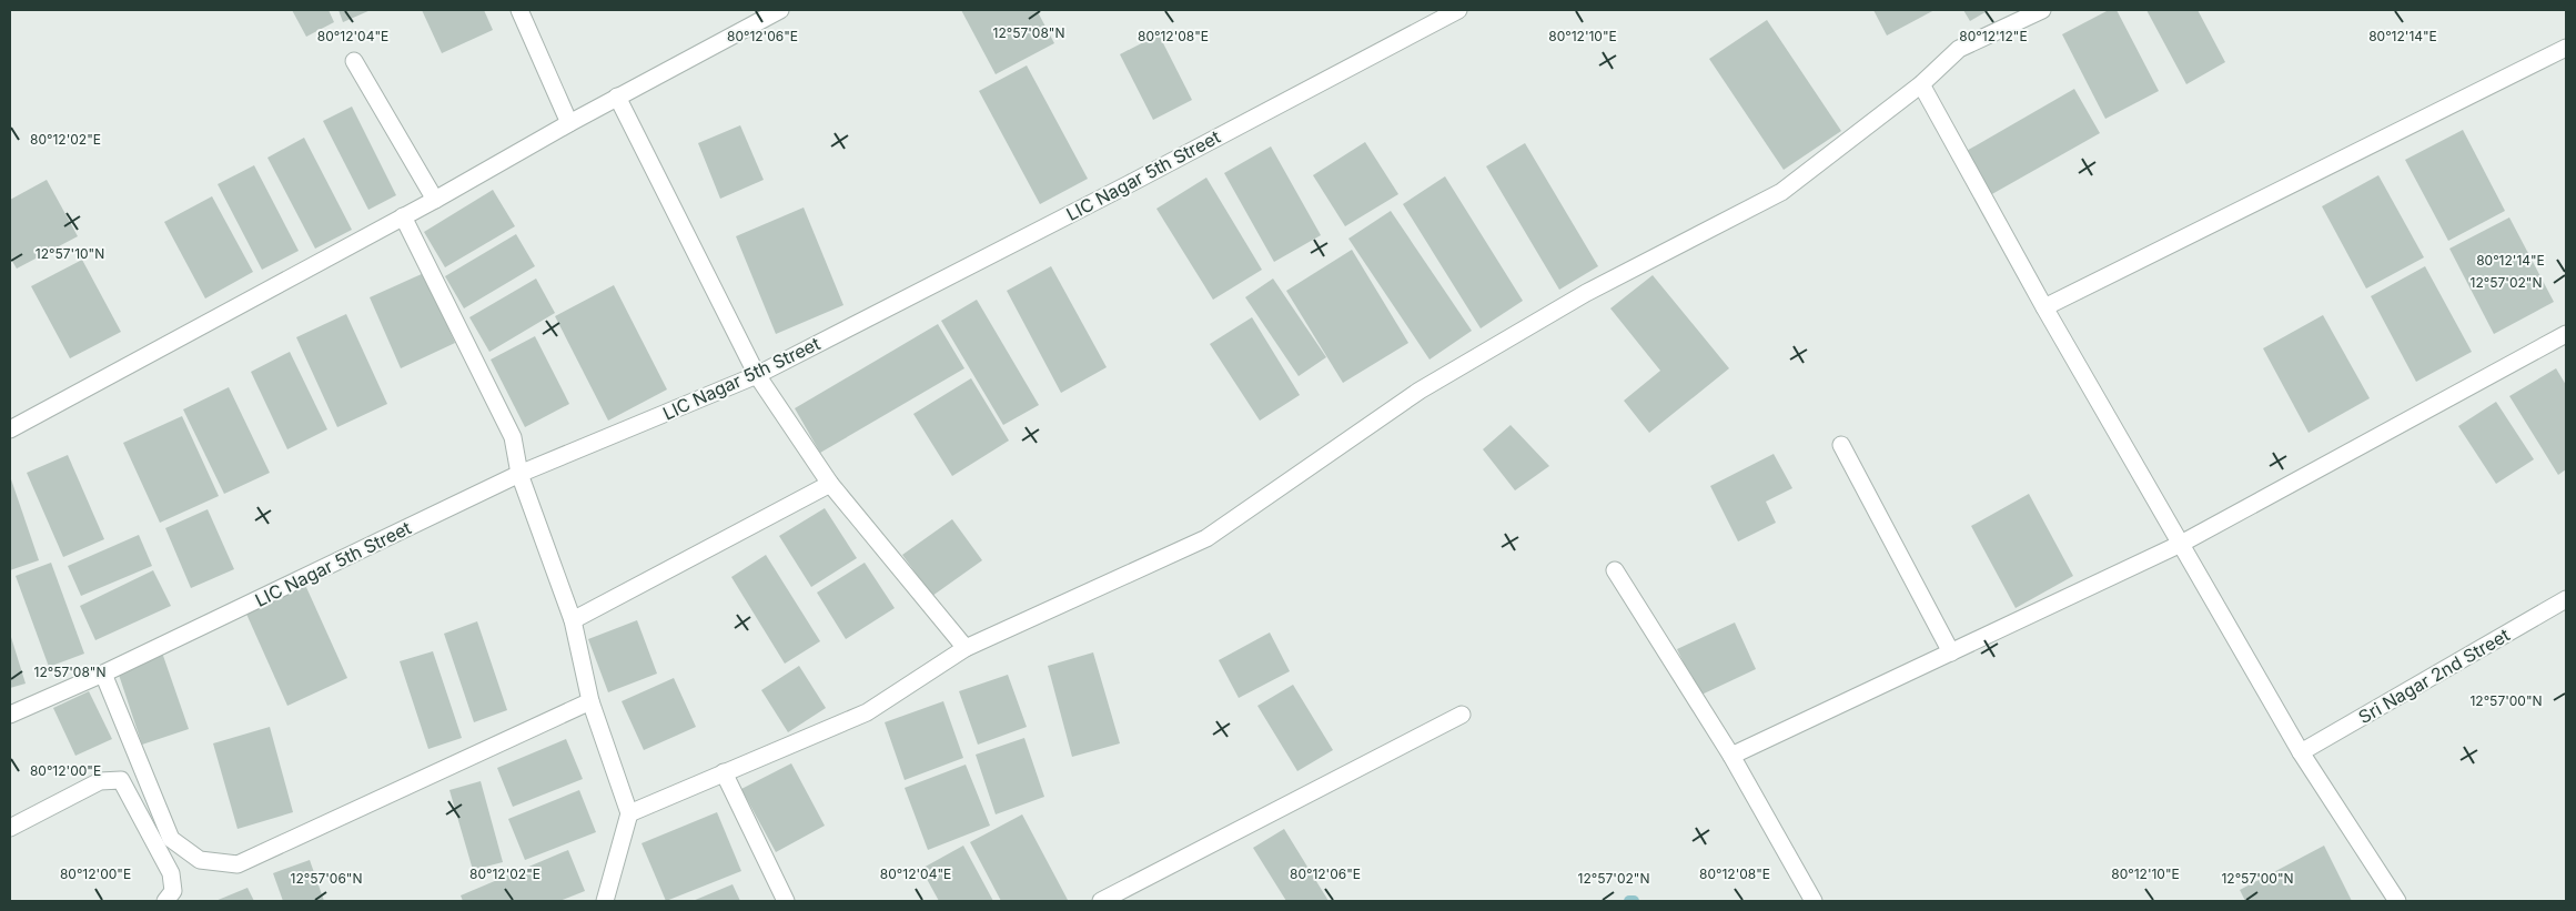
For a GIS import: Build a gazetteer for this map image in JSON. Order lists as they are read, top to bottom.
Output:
{
  "streets": {
    "street": ["LIC Nagar 5th Street", "Sri Nagar 2nd Street"]
  },
  "coordinates": [
    "12°57'08\"N",
    "80°12'08\"E",
    "80°12'12\"E",
    "80°12'04\"E",
    "80°12'06\"E",
    "80°12'10\"E",
    "80°12'14\"E",
    "80°12'02\"E",
    "12°57'10\"N",
    "12°57'02\"N",
    "12°57'00\"N",
    "80°12'00\"E",
    "12°57'06\"N"
  ]
}
